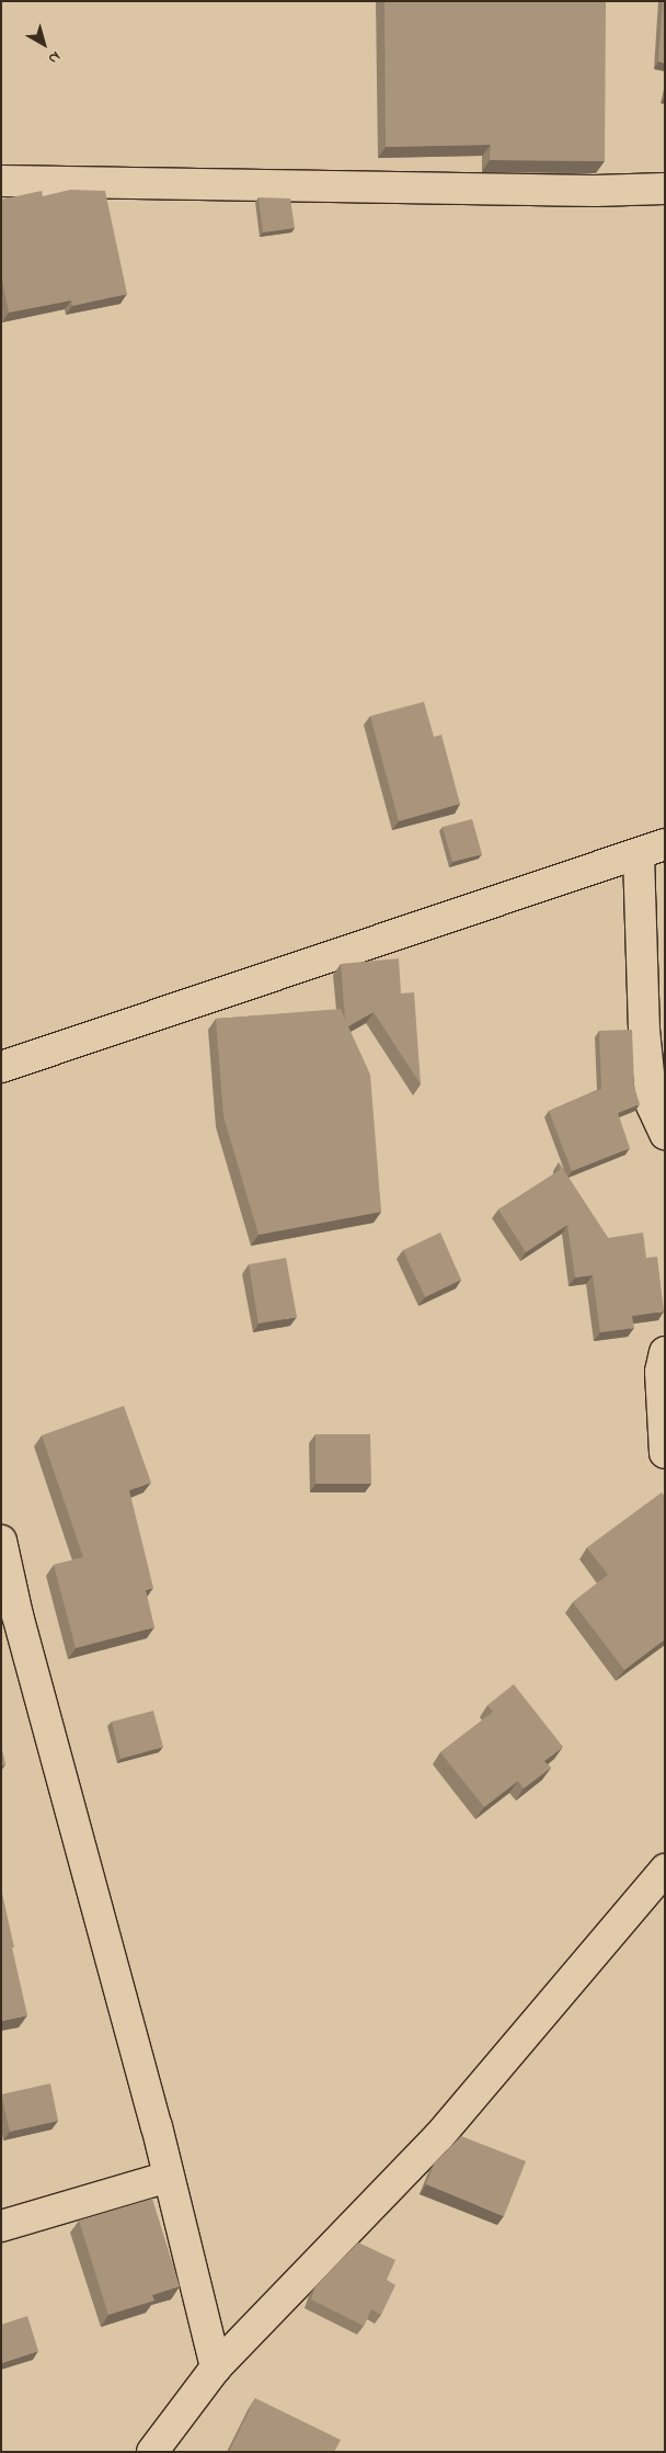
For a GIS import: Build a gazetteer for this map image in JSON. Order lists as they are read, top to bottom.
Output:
{
  "north": "bottom right"
}
